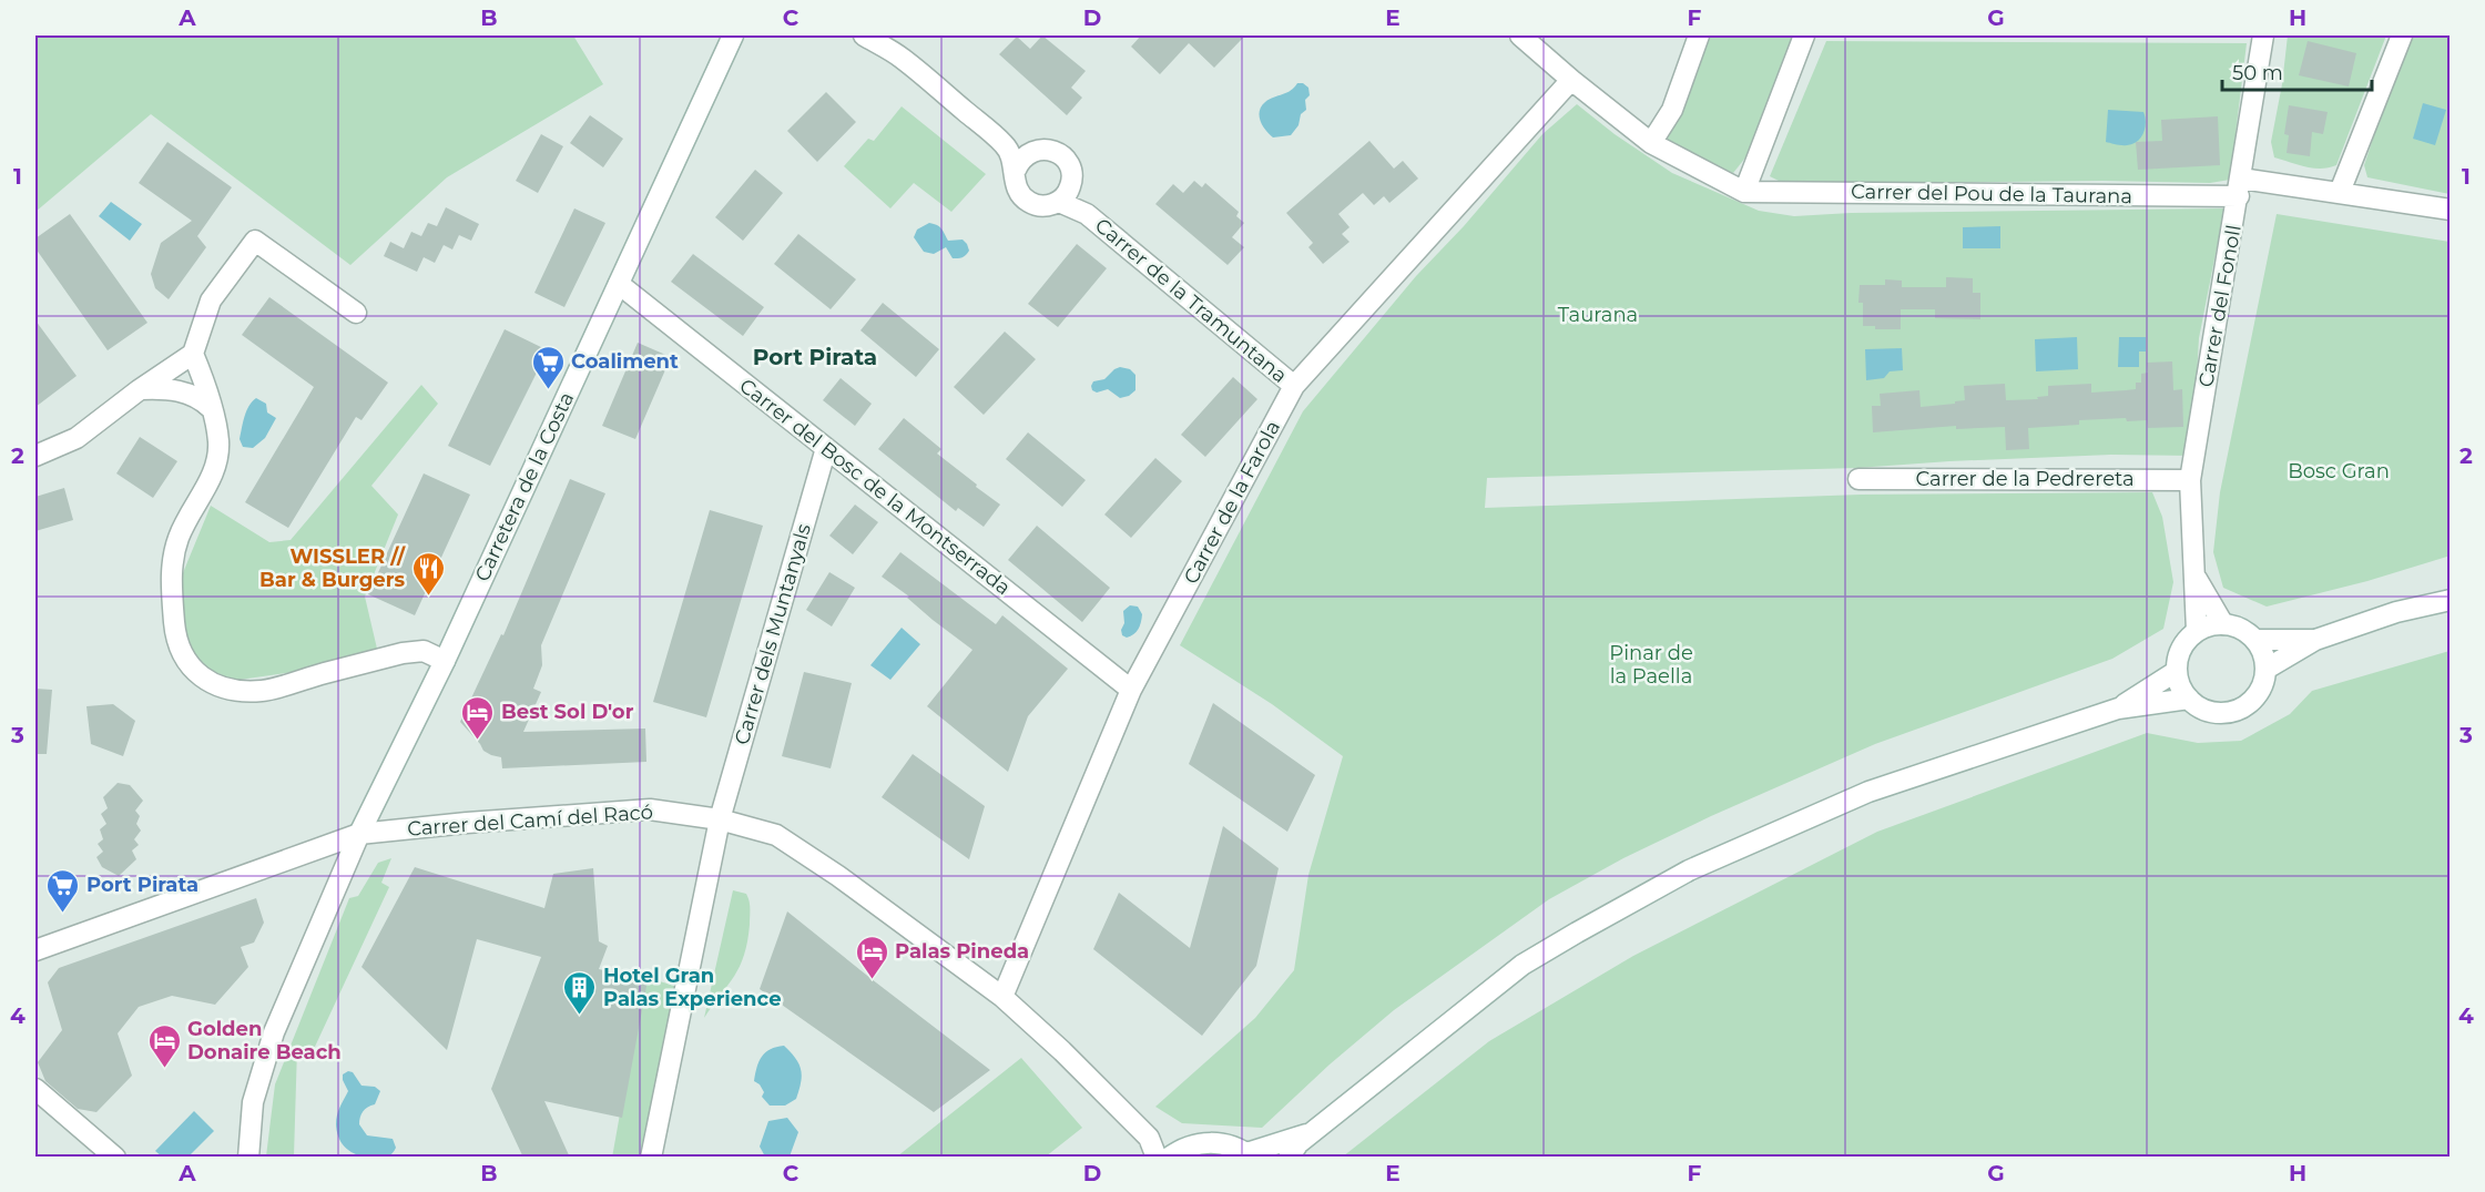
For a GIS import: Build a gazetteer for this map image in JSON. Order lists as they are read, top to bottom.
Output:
{
  "streets": {
    "street": [
      "Carrer del Pou de la Taurana",
      "Carrer de la Tramuntana",
      "Carrer del Fonoll",
      "Carrer de la Pedrereta",
      "Carretera de la Costa",
      "Carrer del Bosc de la Montserrada",
      "Carrer de la Farola",
      "Carrer dels Muntanyals",
      "Carrer del Camí del Racó"
    ]
  },
  "crossings": [
    ["Carrer del Pou de la Taurana", "Carrer del Fonoll"],
    ["Carrer de la Tramuntana", "Carrer de la Farola"],
    ["Carrer del Fonoll", "Carrer de la Pedrereta"],
    ["Carretera de la Costa", "Carrer del Bosc de la Montserrada"],
    ["Carretera de la Costa", "Carrer del Camí del Racó"],
    ["Carrer del Bosc de la Montserrada", "Carrer de la Farola"],
    ["Carrer del Bosc de la Montserrada", "Carrer dels Muntanyals"],
    ["Carrer de la Farola", "Carrer del Camí del Racó"],
    ["Carrer dels Muntanyals", "Carrer del Camí del Racó"]
  ],
  "districts": ["Port Pirata"],
  "parks": ["Taurana", "Bosc Gran", "Pinar de la Paella"],
  "places": {
    "supermarket": ["Coaliment", "Port Pirata"],
    "restaurant": ["WISSLER // Bar & Burgers"],
    "hotel": ["Best Sol D'or", "Palas Pineda", "Golden Donaire Beach"],
    "building": ["Hotel Gran Palas Experience"]
  },
  "scale_bar": "50 m",
  "grid": {
    "columns": [
      "A",
      "B",
      "C",
      "D",
      "E",
      "F",
      "G",
      "H"
    ],
    "rows": [
      "1",
      "2",
      "3",
      "4"
    ]
  }
}
